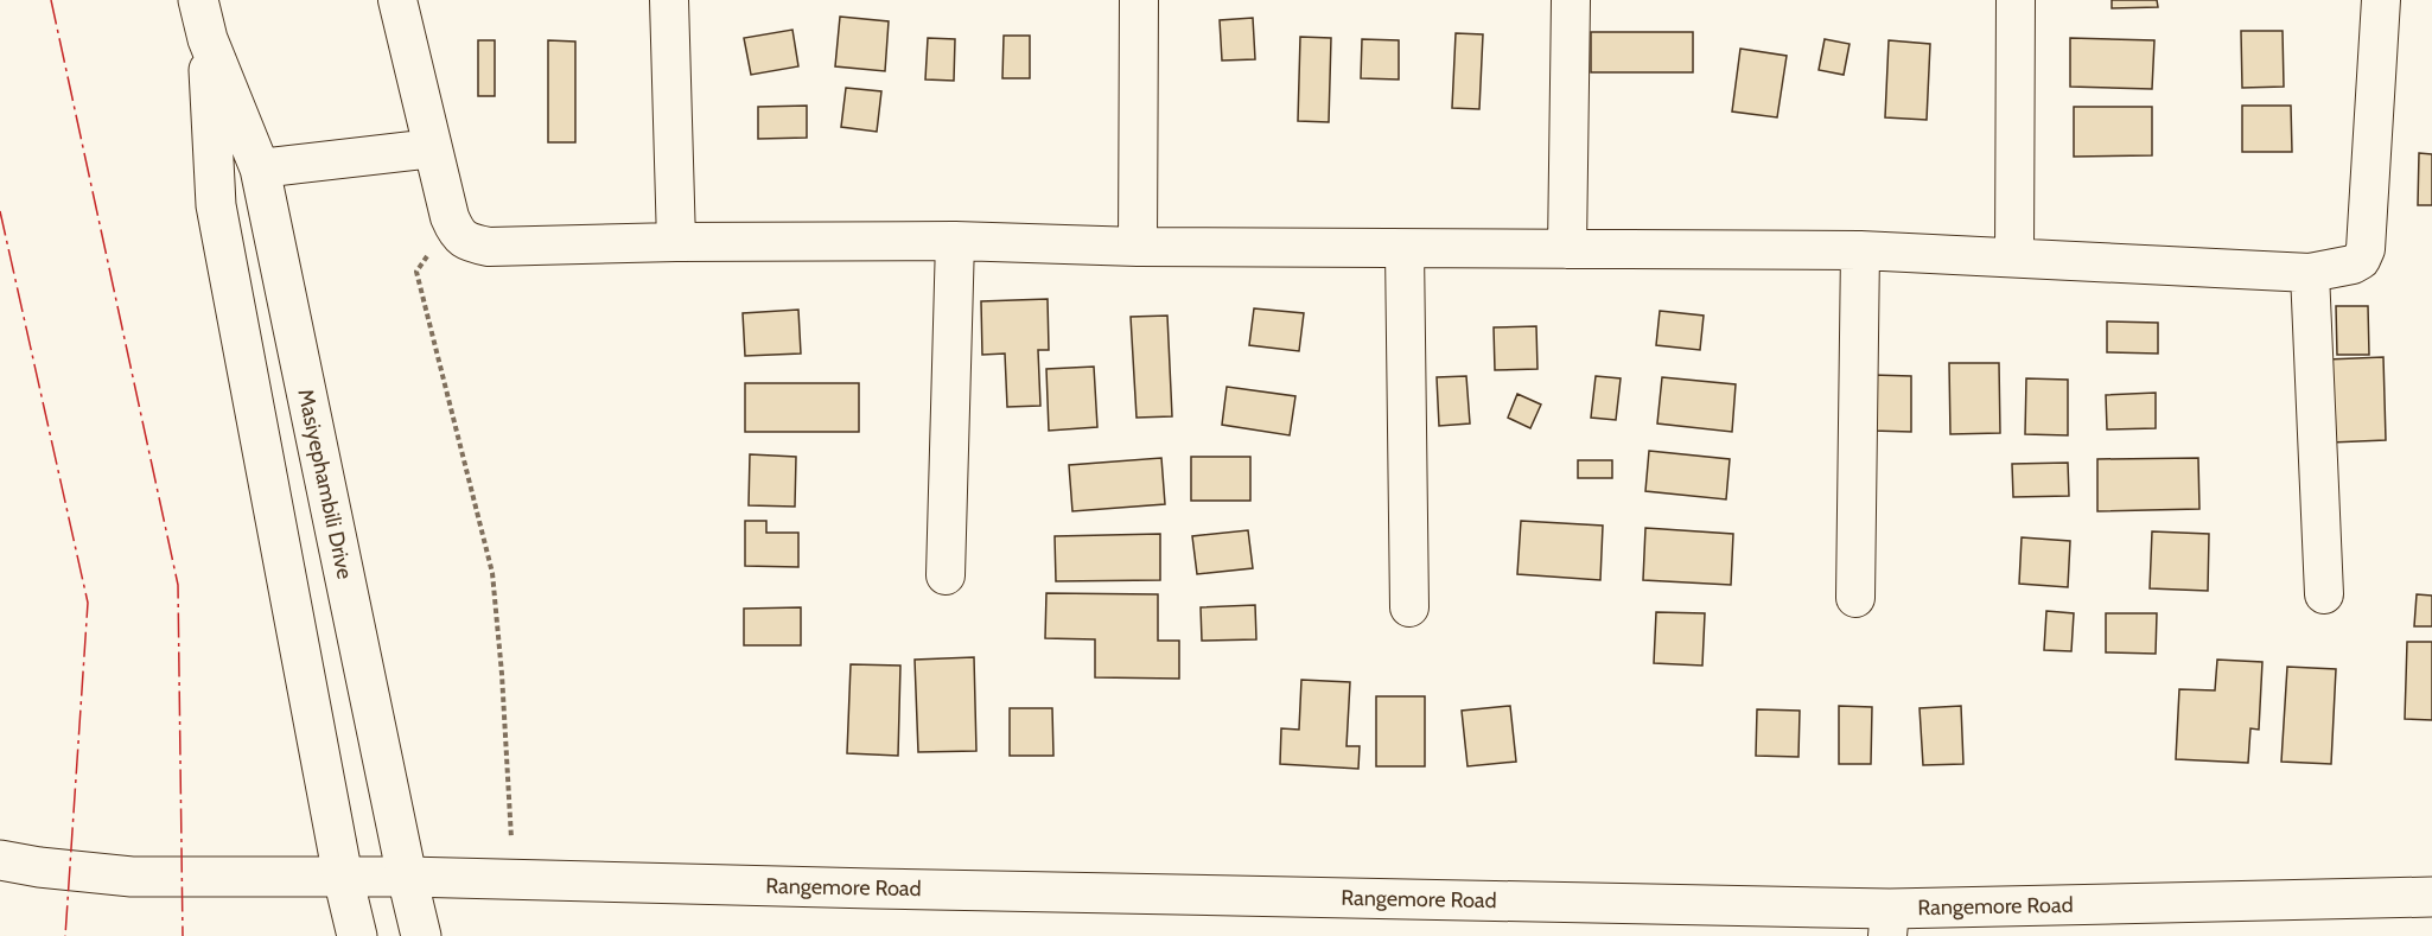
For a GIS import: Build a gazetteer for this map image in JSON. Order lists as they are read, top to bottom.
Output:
{
  "streets": {
    "street": ["Masiyephambili Drive", "Rangemore Road"]
  },
  "crossings": [
    ["Masiyephambili Drive", "Rangemore Road"]
  ]
}
